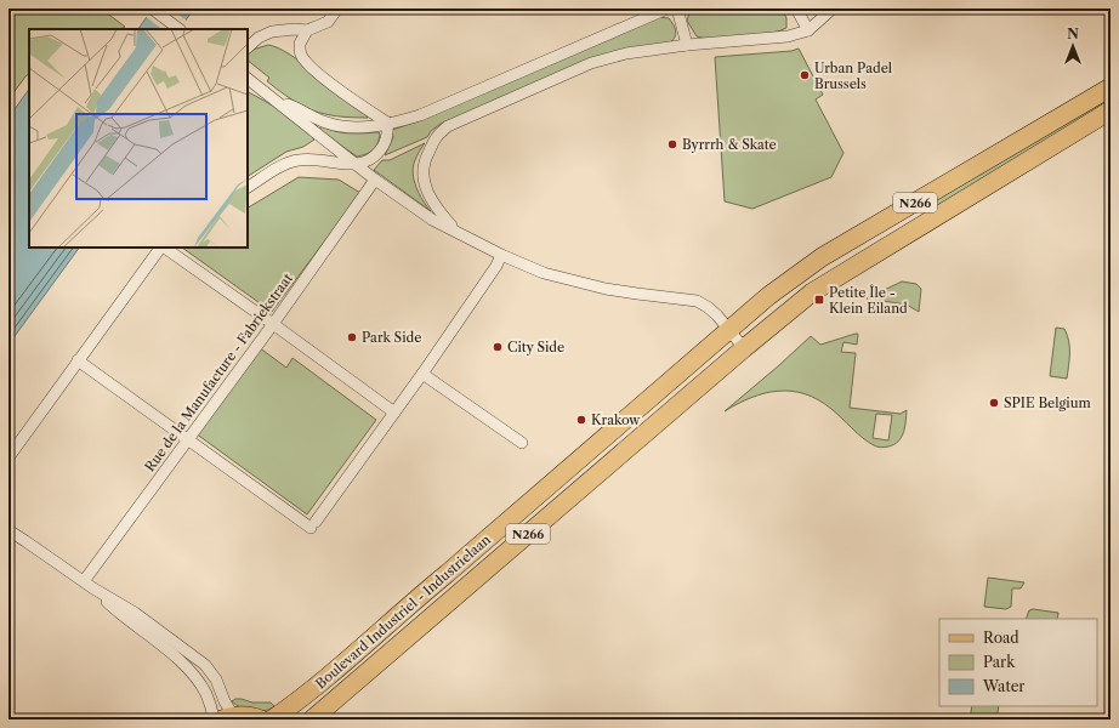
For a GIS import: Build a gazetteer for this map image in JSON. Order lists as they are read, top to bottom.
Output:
{
  "streets": {
    "main road": ["N266", "Boulevard Industriel - Industrielaan"],
    "street": ["Rue de la Manufacture - Fabriekstraat"]
  },
  "crossings": [
    ["N266", "Boulevard Industriel - Industrielaan"]
  ],
  "places": {
    "other": [
      "Urban Padel Brussels",
      "Byrrrh & Skate",
      "Park Side",
      "City Side",
      "SPIE Belgium",
      "Krakow"
    ],
    "transit": ["Petite Île - Klein Eiland"]
  },
  "legend": ["Road", "Park", "Water"],
  "north": "top"
}
